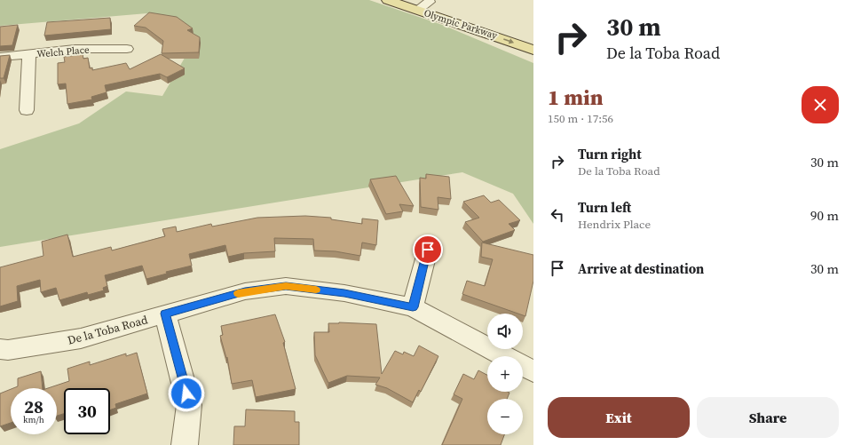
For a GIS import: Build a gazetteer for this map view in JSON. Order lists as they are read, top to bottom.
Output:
{
  "streets": {
    "main road": ["Olympic Parkway"],
    "street": ["Welch Place", "De la Toba Road"]
  },
  "one_way": ["Olympic Parkway"],
  "page": {
    "turn": ["30 m", "De la Toba Road"],
    "heading": ["1 min", "150 m · 17:56"],
    "list": [
      {
        "name": "Turn right",
        "note": "De la Toba Road",
        "value": "30 m"
      },
      {
        "name": "Turn left",
        "note": "Hendrix Place",
        "value": "90 m"
      },
      {
        "name": "Arrive at destination",
        "value": "30 m"
      }
    ],
    "map_buttons": ["+", "−"],
    "speed": "28 km/h",
    "limit": "30",
    "buttons": ["Exit", "Share"]
  }
}
